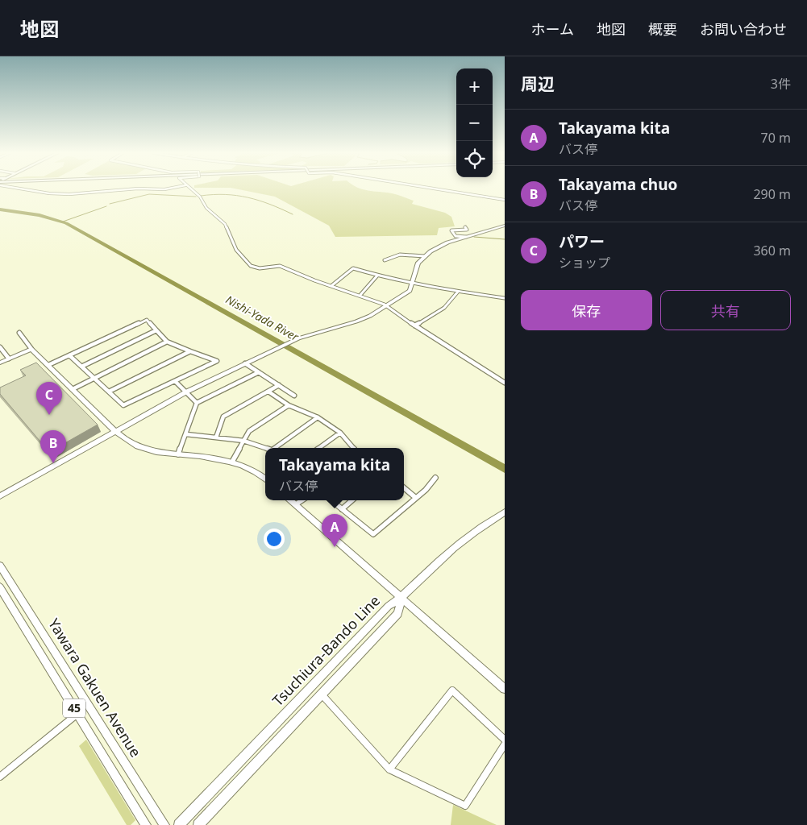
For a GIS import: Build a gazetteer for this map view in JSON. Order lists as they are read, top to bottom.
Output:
{
  "streets": {
    "street": ["Tsuchiura-Bando Line", "Yawara Gakuen Avenue", "45"]
  },
  "water": ["Nishi-Yada River"],
  "page": {
    "header": "地図",
    "nav": [
      "ホーム",
      "地図",
      "概要",
      "お問い合わせ"
    ],
    "heading": ["周辺", "3件"],
    "map_buttons": ["+", "−"],
    "list": [
      {
        "mark": "A",
        "name": "Takayama kita",
        "note": "バス停",
        "value": "70 m"
      },
      {
        "mark": "B",
        "name": "Takayama chuo",
        "note": "バス停",
        "value": "290 m"
      },
      {
        "mark": "C",
        "name": "パワー",
        "note": "ショップ",
        "value": "360 m"
      }
    ],
    "buttons": ["保存", "共有"],
    "pins": ["C", "B", "A"],
    "popup": ["Takayama kita", "バス停"]
  }
}
